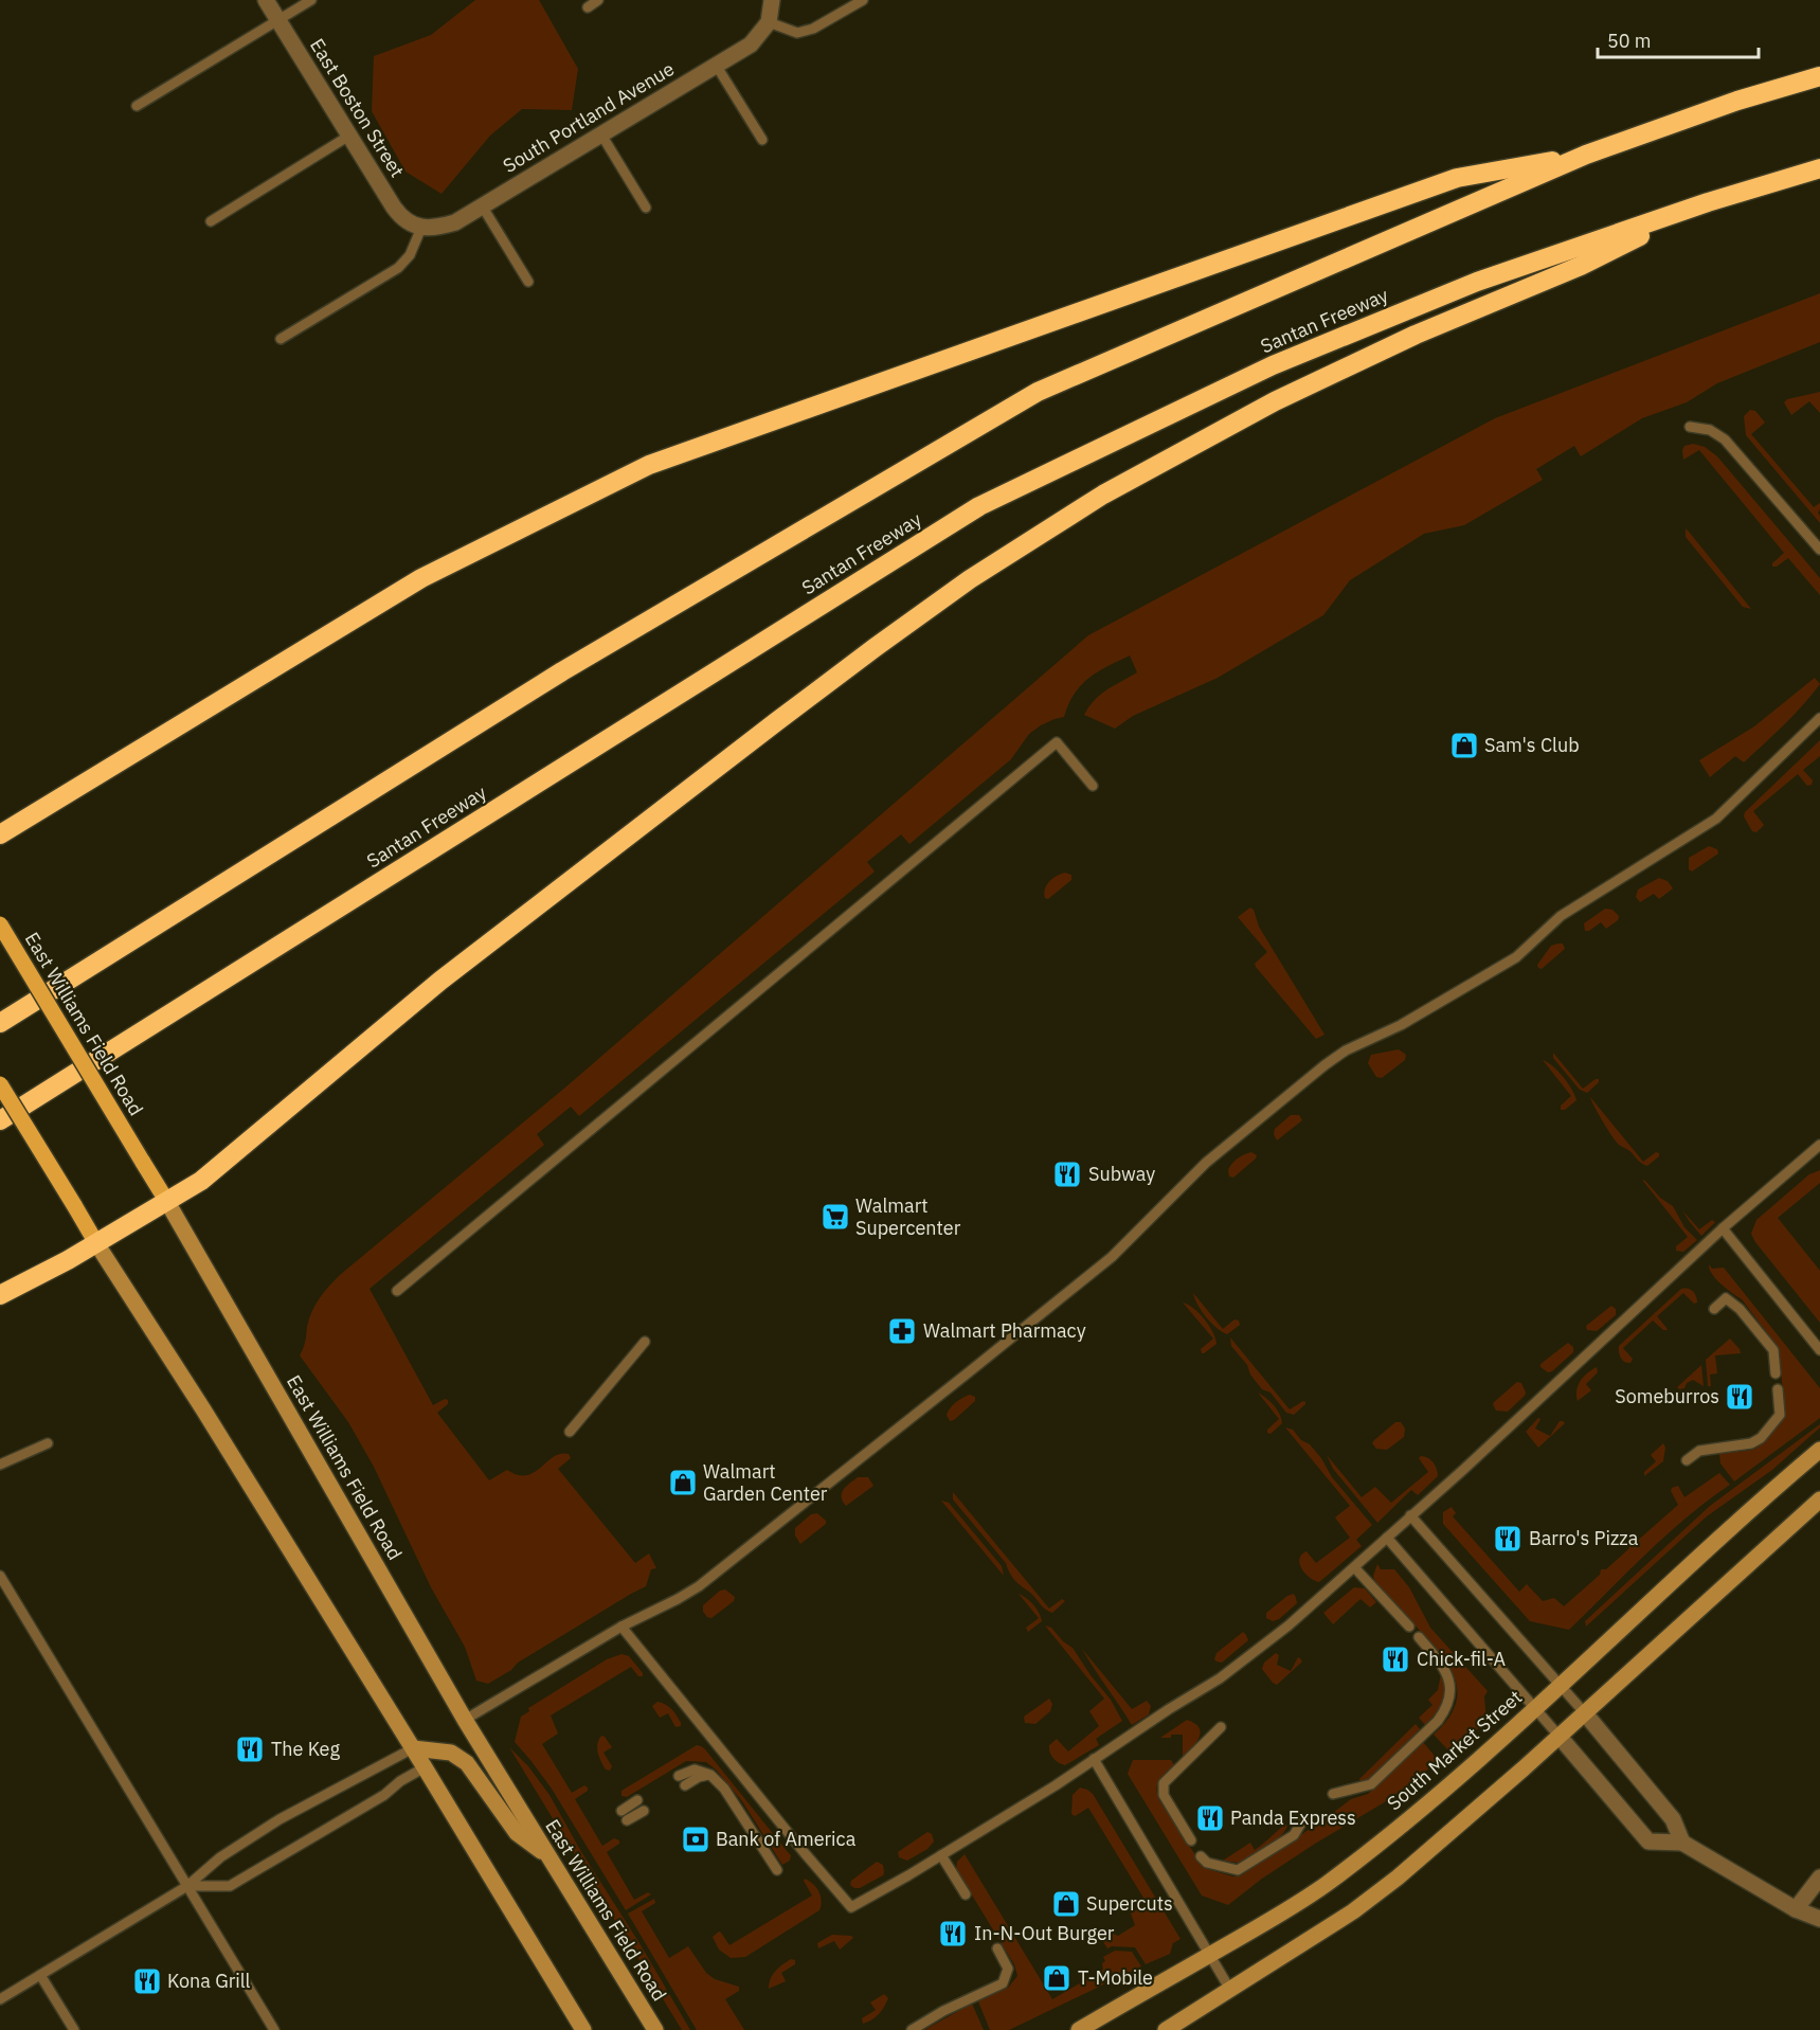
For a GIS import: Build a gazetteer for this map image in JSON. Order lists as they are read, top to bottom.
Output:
{
  "streets": {
    "highway": ["Santan Freeway"],
    "main road": ["East Williams Field Road", "South Market Street"],
    "street": ["East Boston Street", "South Portland Avenue"]
  },
  "crossings": [
    ["East Boston Street", "South Portland Avenue"]
  ],
  "places": {
    "shop": [
      "Sam's Club",
      "Walmart Garden Center",
      "Supercuts",
      "T-Mobile"
    ],
    "restaurant": [
      "Subway",
      "Someburros",
      "Barro's Pizza",
      "Chick-fil-A",
      "The Keg",
      "Panda Express",
      "In-N-Out Burger",
      "Kona Grill"
    ],
    "supermarket": ["Walmart Supercenter"],
    "pharmacy": ["Walmart Pharmacy"],
    "bank": ["Bank of America"]
  },
  "scale_bar": "50 m"
}
